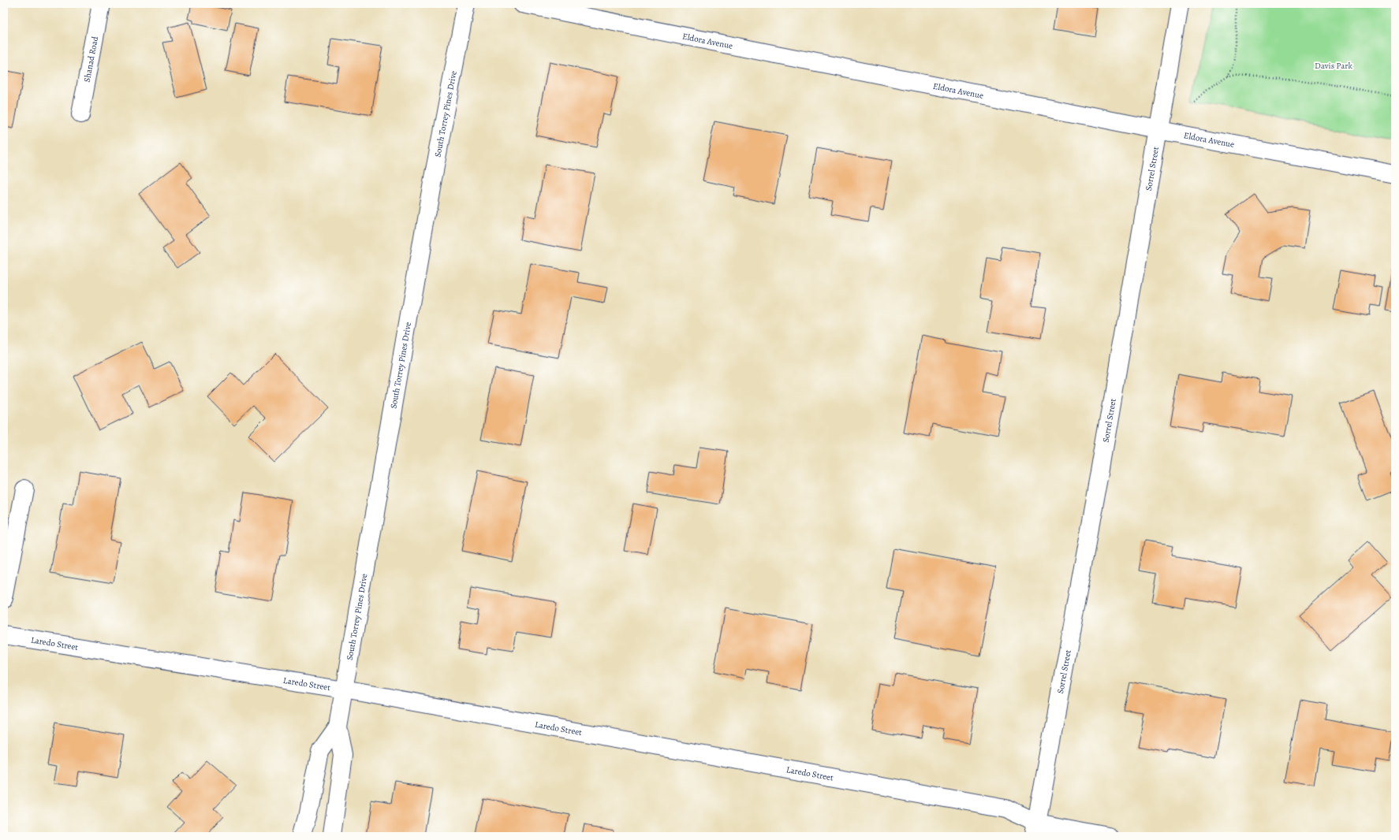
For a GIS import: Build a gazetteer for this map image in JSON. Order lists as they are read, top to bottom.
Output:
{
  "streets": {
    "street": [
      "Eldora Avenue",
      "Shanad Road",
      "South Torrey Pines Drive",
      "Sorrel Street",
      "Laredo Street"
    ]
  },
  "crossings": [
    ["Eldora Avenue", "Sorrel Street"],
    ["South Torrey Pines Drive", "Laredo Street"],
    ["Sorrel Street", "Laredo Street"]
  ],
  "parks": ["Davis Park"]
}
